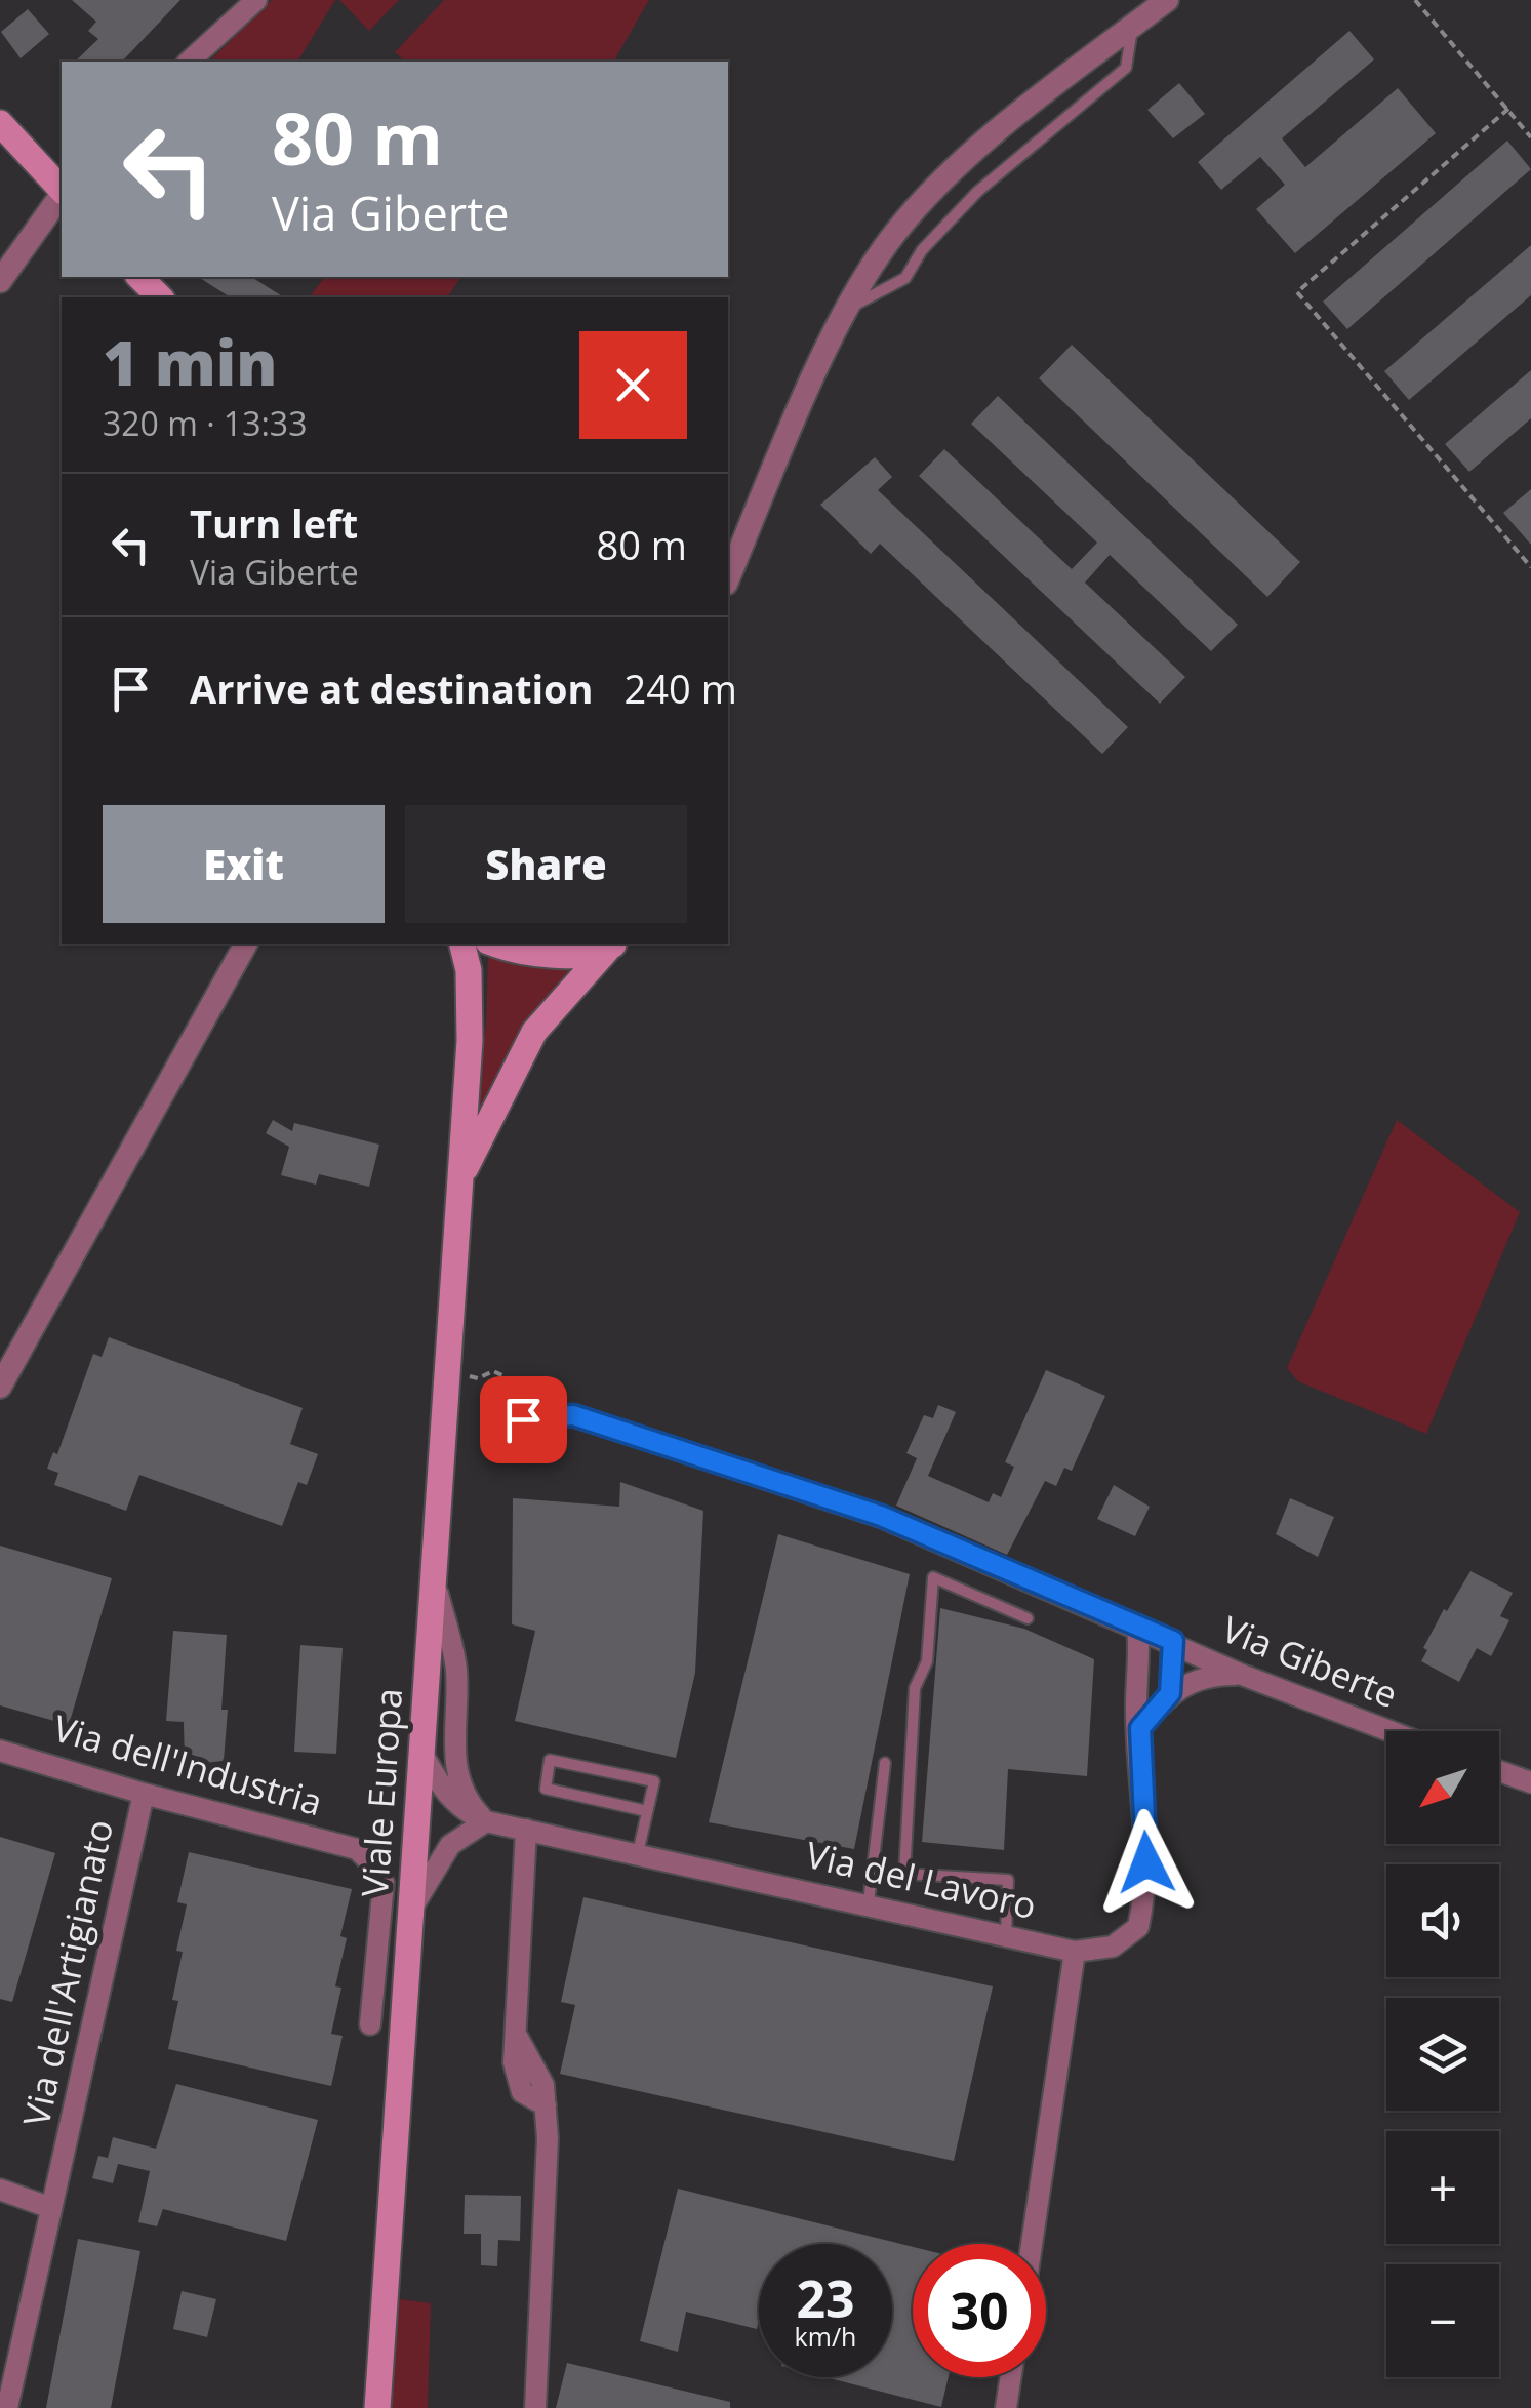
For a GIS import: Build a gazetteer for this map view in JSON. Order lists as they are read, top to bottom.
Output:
{
  "streets": {
    "main road": ["Viale Europa"],
    "street": [
      "Via Giberte",
      "Via dell'Industria",
      "Via del Lavoro",
      "Via dell'Artigianato"
    ]
  },
  "crossings": [
    ["Via Giberte", "Via del Lavoro"],
    ["Via dell'Industria", "Via dell'Artigianato"],
    ["Viale Europa", "Via del Lavoro"]
  ],
  "north": "bottom left",
  "page": {
    "turn": ["80 m", "Via Giberte"],
    "heading": ["1 min", "320 m · 13:33"],
    "list": [
      {
        "name": "Turn left",
        "note": "Via Giberte",
        "value": "80 m"
      },
      {
        "name": "Arrive at destination",
        "value": "240 m"
      }
    ],
    "buttons": ["Exit", "Share"],
    "map_buttons": ["+", "−"],
    "speed": "23 km/h",
    "limit": "30"
  }
}
